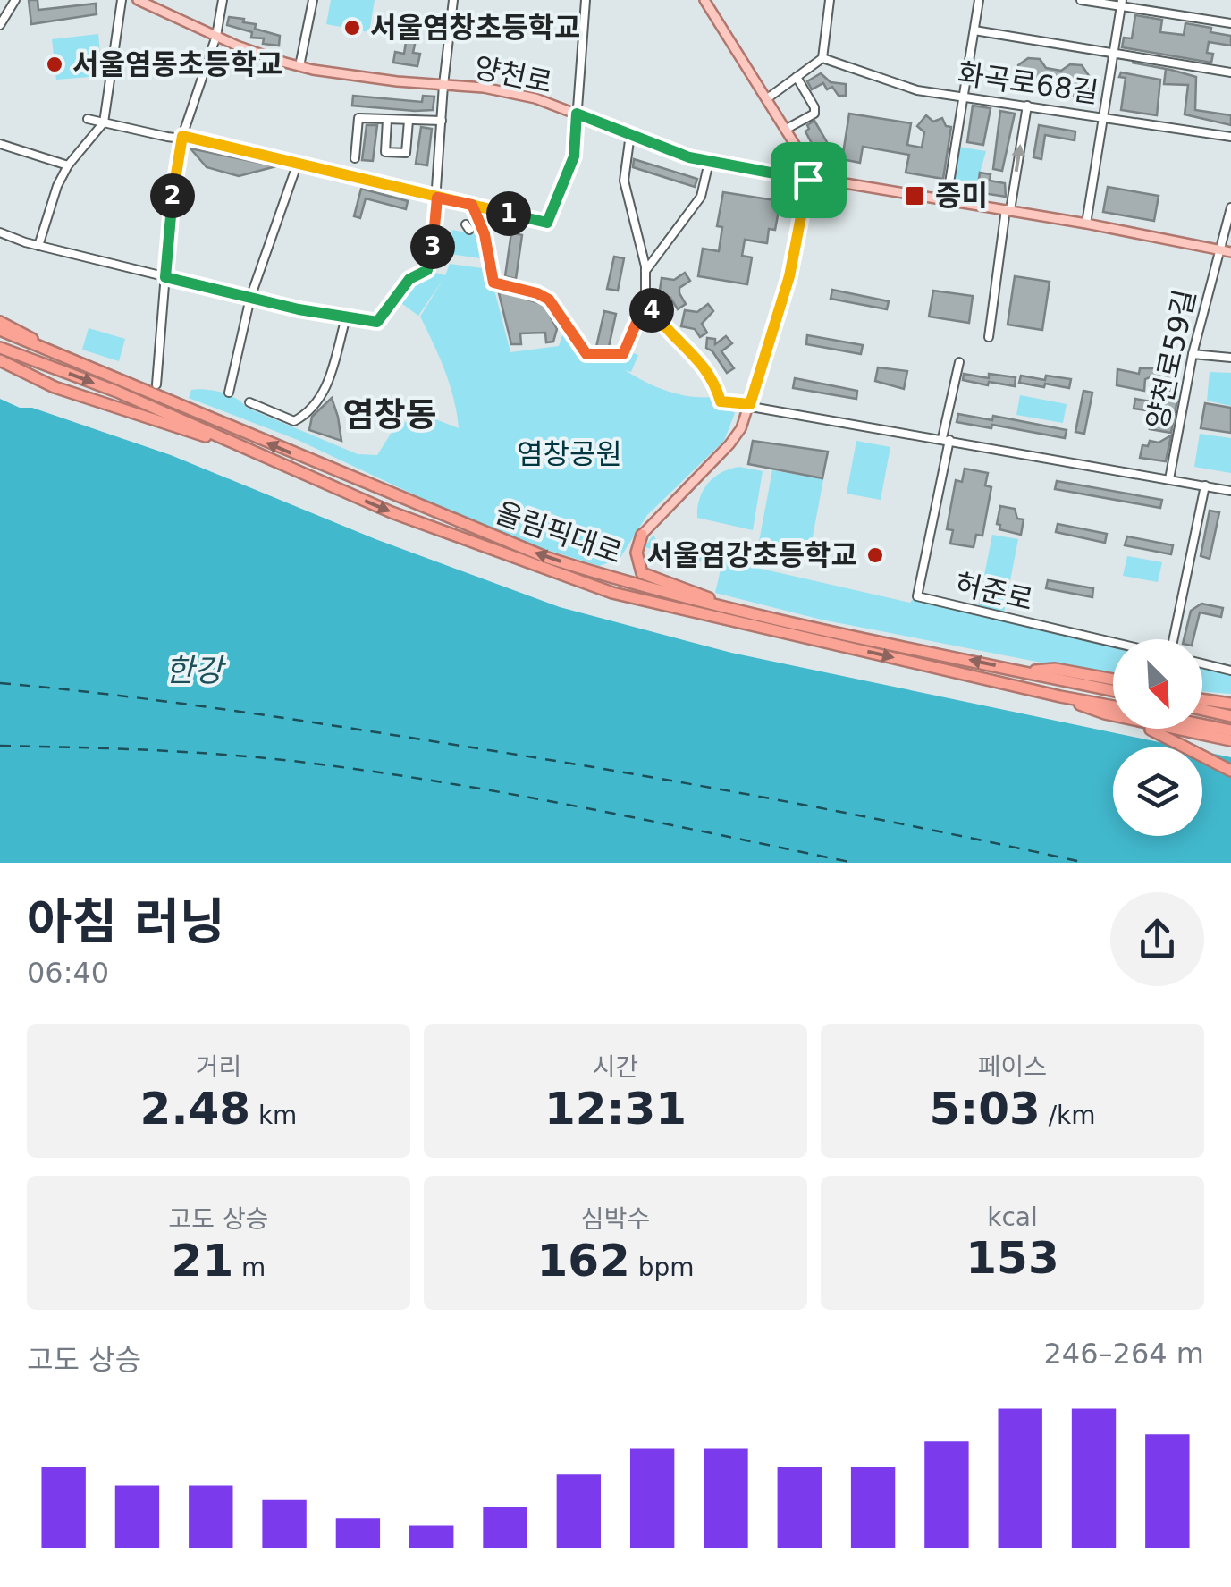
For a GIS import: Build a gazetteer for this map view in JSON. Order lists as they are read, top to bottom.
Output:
{
  "streets": {
    "highway": ["올림픽대로"],
    "main road": ["양천로"],
    "street": ["화곡로68길", "양천로59길", "허준로"]
  },
  "crossings": [
    ["양천로", "양천로59길"]
  ],
  "districts": ["염창동"],
  "water": ["한강"],
  "parks": ["염창공원"],
  "places": {
    "other": ["서울염창초등학교", "서울염동초등학교", "서울염강초등학교"],
    "transit": ["증미"]
  },
  "north": "bottom right",
  "page": {
    "pins": [
      "2",
      "1",
      "3",
      "4"
    ],
    "heading": ["아침 러닝", "06:40"],
    "stats": [
      ["거리", "2.48 km"],
      ["시간", "12:31"],
      ["페이스", "5:03 /km"],
      ["고도 상승", "21 m"],
      ["심박수", "162 bpm"],
      ["kcal", "153"]
    ],
    "chart": ["고도 상승", "246–264 m"]
  }
}
